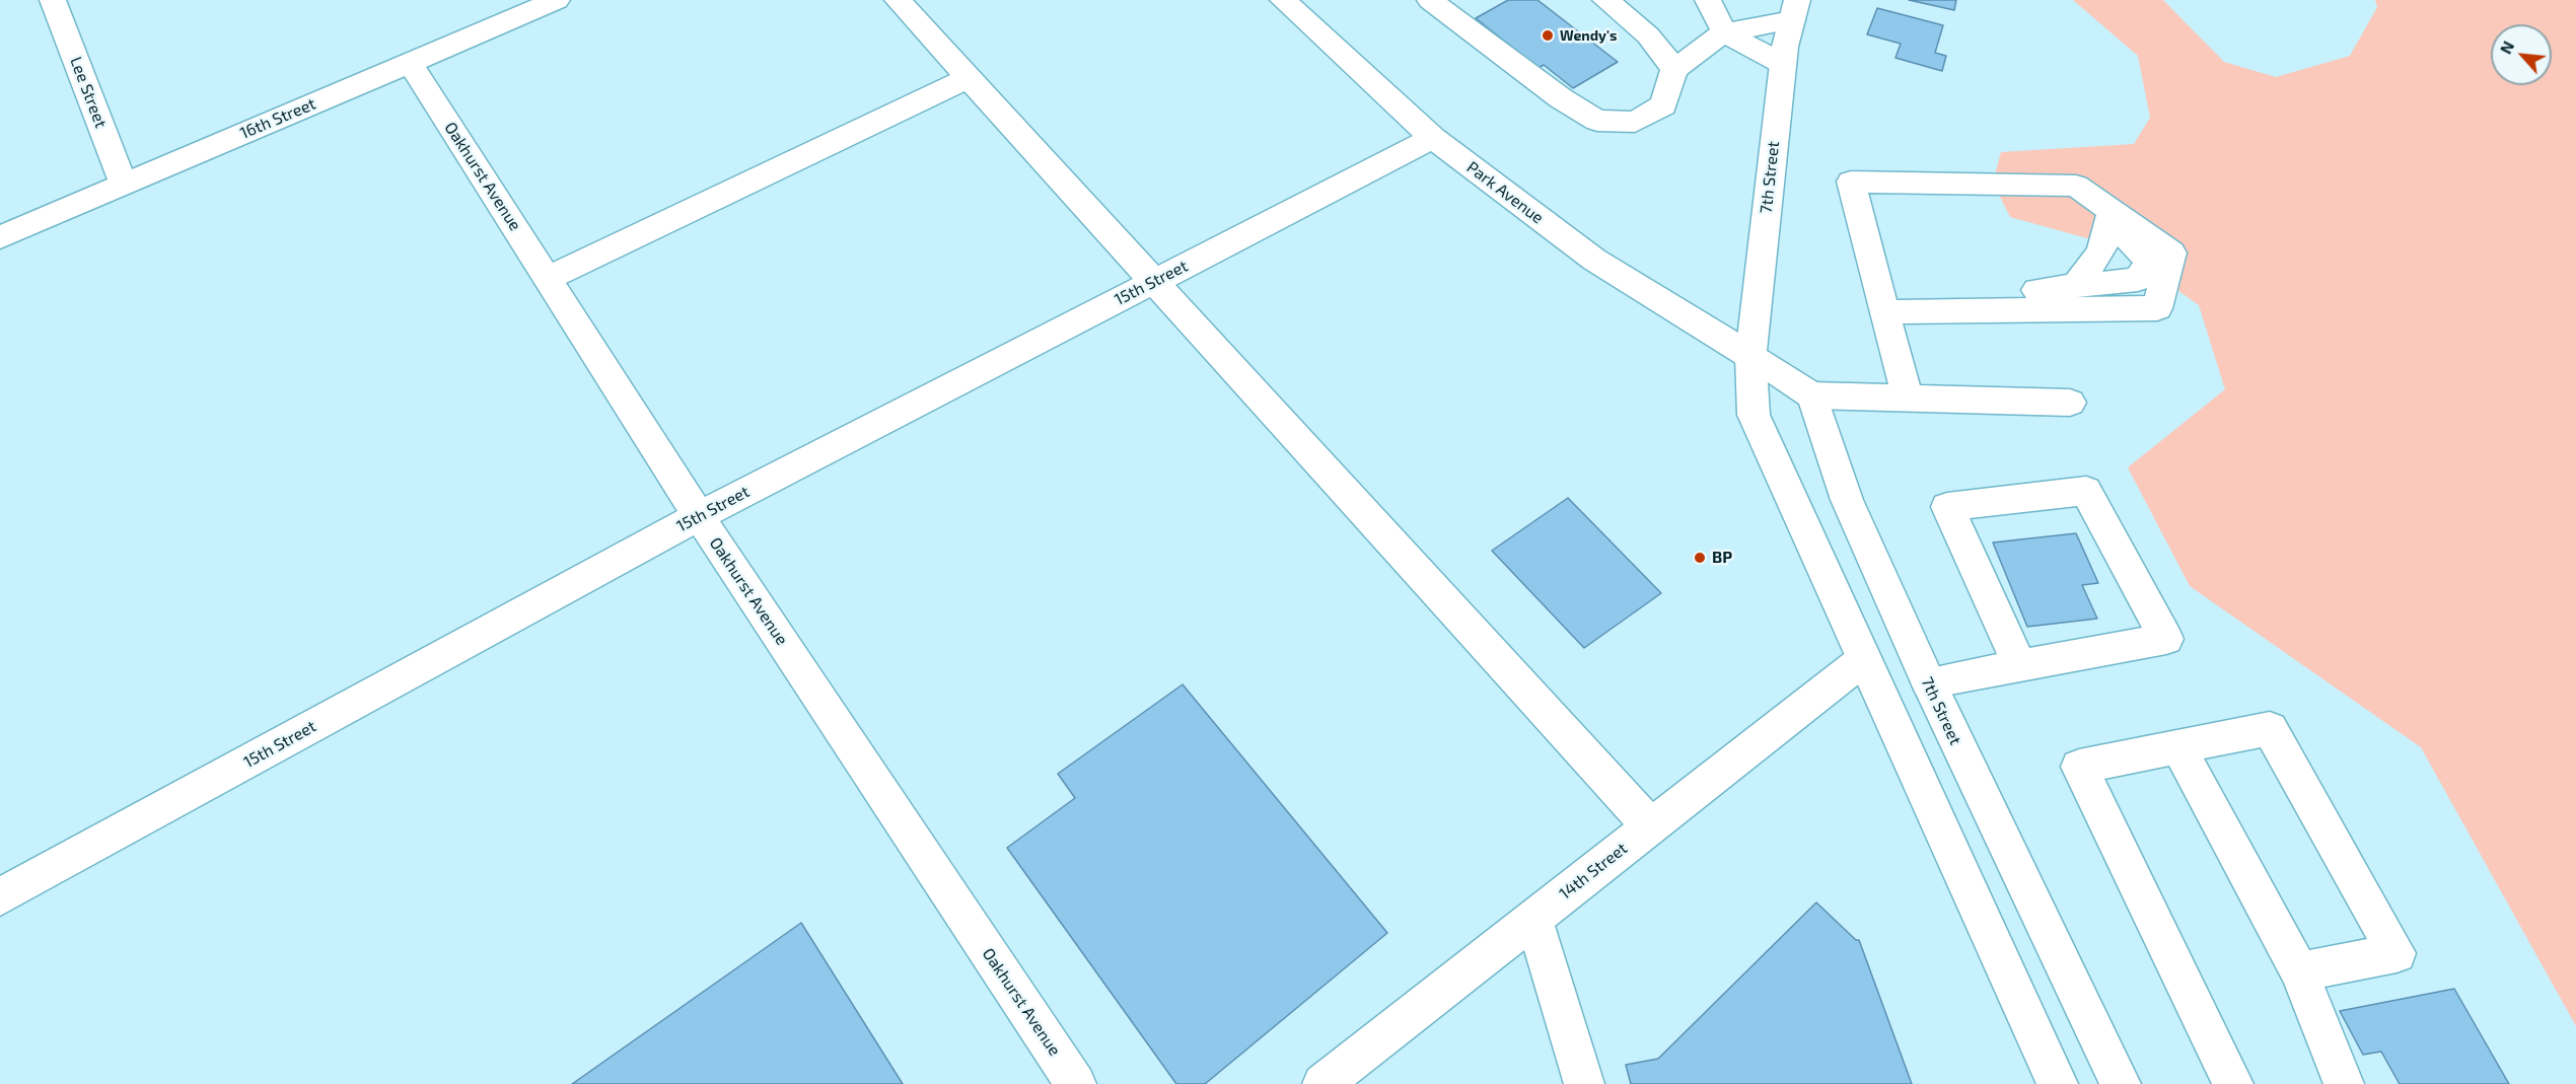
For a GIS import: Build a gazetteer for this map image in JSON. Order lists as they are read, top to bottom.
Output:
{
  "streets": {
    "street": [
      "Lee Street",
      "16th Street",
      "Oakhurst Avenue",
      "7th Street",
      "Park Avenue",
      "15th Street",
      "14th Street"
    ]
  },
  "crossings": [
    ["Lee Street", "16th Street"],
    ["16th Street", "Oakhurst Avenue"],
    ["Oakhurst Avenue", "15th Street"],
    ["7th Street", "Park Avenue"],
    ["7th Street", "14th Street"],
    ["Park Avenue", "15th Street"]
  ],
  "places": ["Wendy's", "BP"],
  "north": "top left"
}
